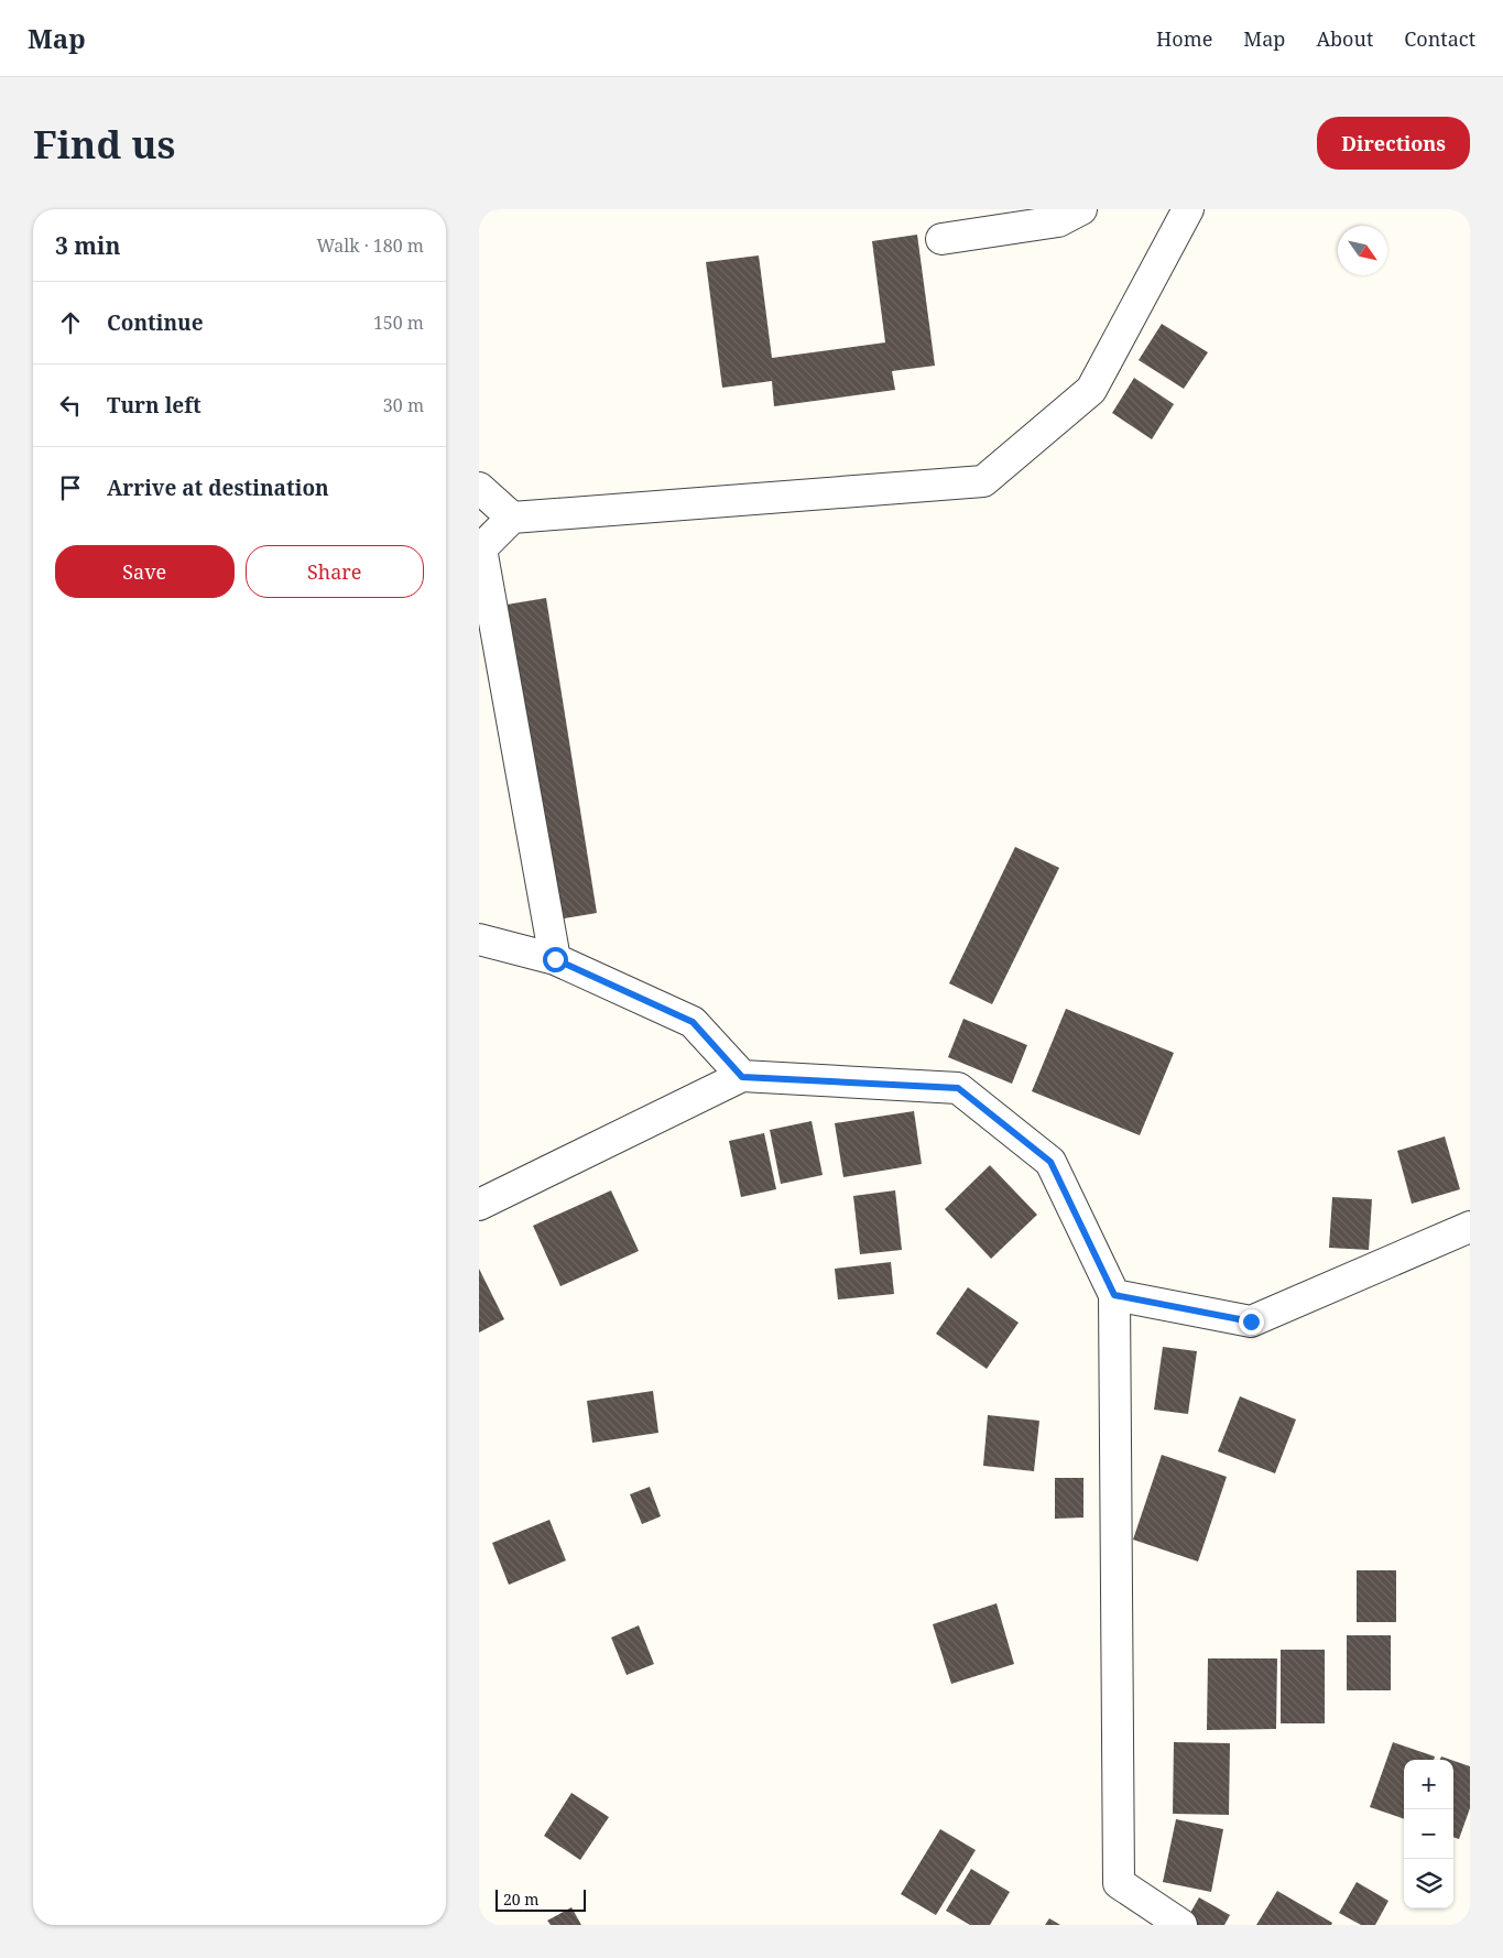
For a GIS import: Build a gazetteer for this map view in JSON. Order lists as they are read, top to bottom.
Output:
{
  "scale_bar": "20 m",
  "north": "bottom right",
  "page": {
    "header": "Map",
    "nav": [
      "Home",
      "Map",
      "About",
      "Contact"
    ],
    "buttons": [
      "Directions",
      ["Save", "Share"]
    ],
    "title": "Find us",
    "heading": ["3 min", "Walk · 180 m"],
    "list": [
      ["Continue", "150 m"],
      ["Turn left", "30 m"],
      "Arrive at destination"
    ],
    "map_buttons": ["+", "−"],
    "scale": "20 m"
  }
}
